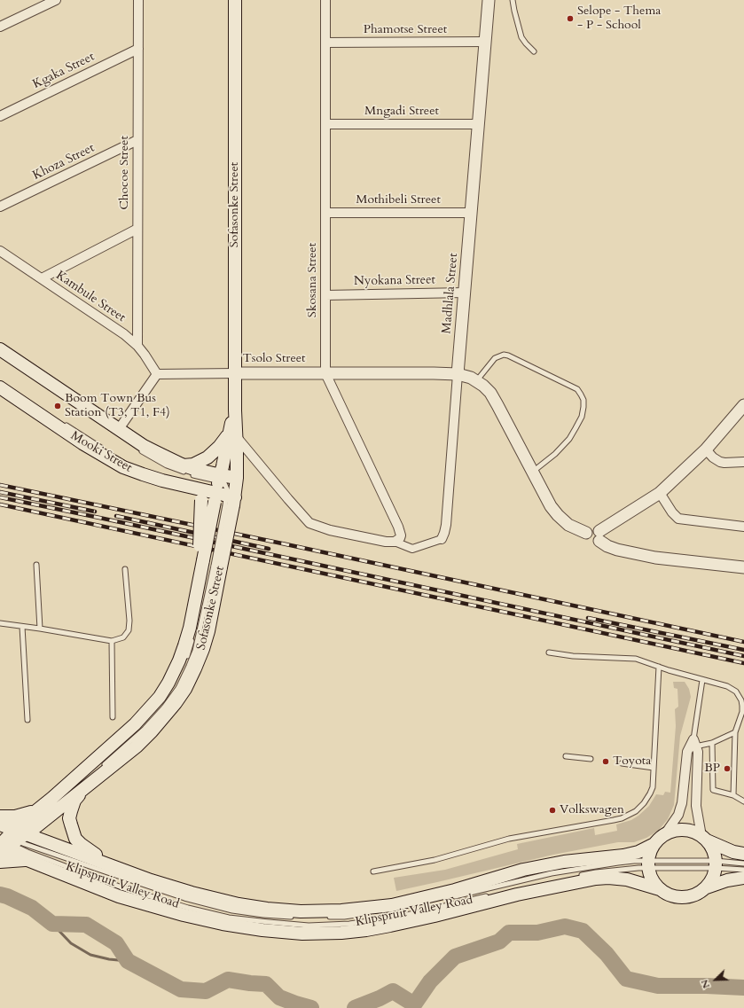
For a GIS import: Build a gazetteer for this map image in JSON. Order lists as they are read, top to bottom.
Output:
{
  "streets": {
    "main road": ["Sofasonke Street", "Mooki Street", "Klipspruit Valley Road"],
    "street": [
      "Phamotse Street",
      "Kgaka Street",
      "Mngadi Street",
      "Khoza Street",
      "Chocoe Street",
      "Mothibeli Street",
      "Skosana Street",
      "Nyokana Street",
      "Madhlala Street",
      "Kambule Street",
      "Tsolo Street"
    ]
  },
  "crossings": [
    ["Phamotse Street", "Skosana Street"],
    ["Phamotse Street", "Madhlala Street"],
    ["Kgaka Street", "Chocoe Street"],
    ["Mngadi Street", "Skosana Street"],
    ["Mngadi Street", "Madhlala Street"],
    ["Khoza Street", "Chocoe Street"],
    ["Chocoe Street", "Kambule Street"],
    ["Mothibeli Street", "Skosana Street"],
    ["Mothibeli Street", "Madhlala Street"],
    ["Sofasonke Street", "Tsolo Street"],
    ["Sofasonke Street", "Mooki Street"],
    ["Sofasonke Street", "Klipspruit Valley Road"],
    ["Skosana Street", "Nyokana Street"],
    ["Skosana Street", "Madhlala Street"],
    ["Skosana Street", "Tsolo Street"],
    ["Nyokana Street", "Madhlala Street"],
    ["Madhlala Street", "Tsolo Street"],
    ["Kambule Street", "Tsolo Street"]
  ],
  "places": [
    "Selope - Thema - P - School",
    "Boom Town Bus Station (T3, T1, F4)",
    "Toyota",
    "BP",
    "Volkswagen"
  ],
  "north": "bottom left"
}
